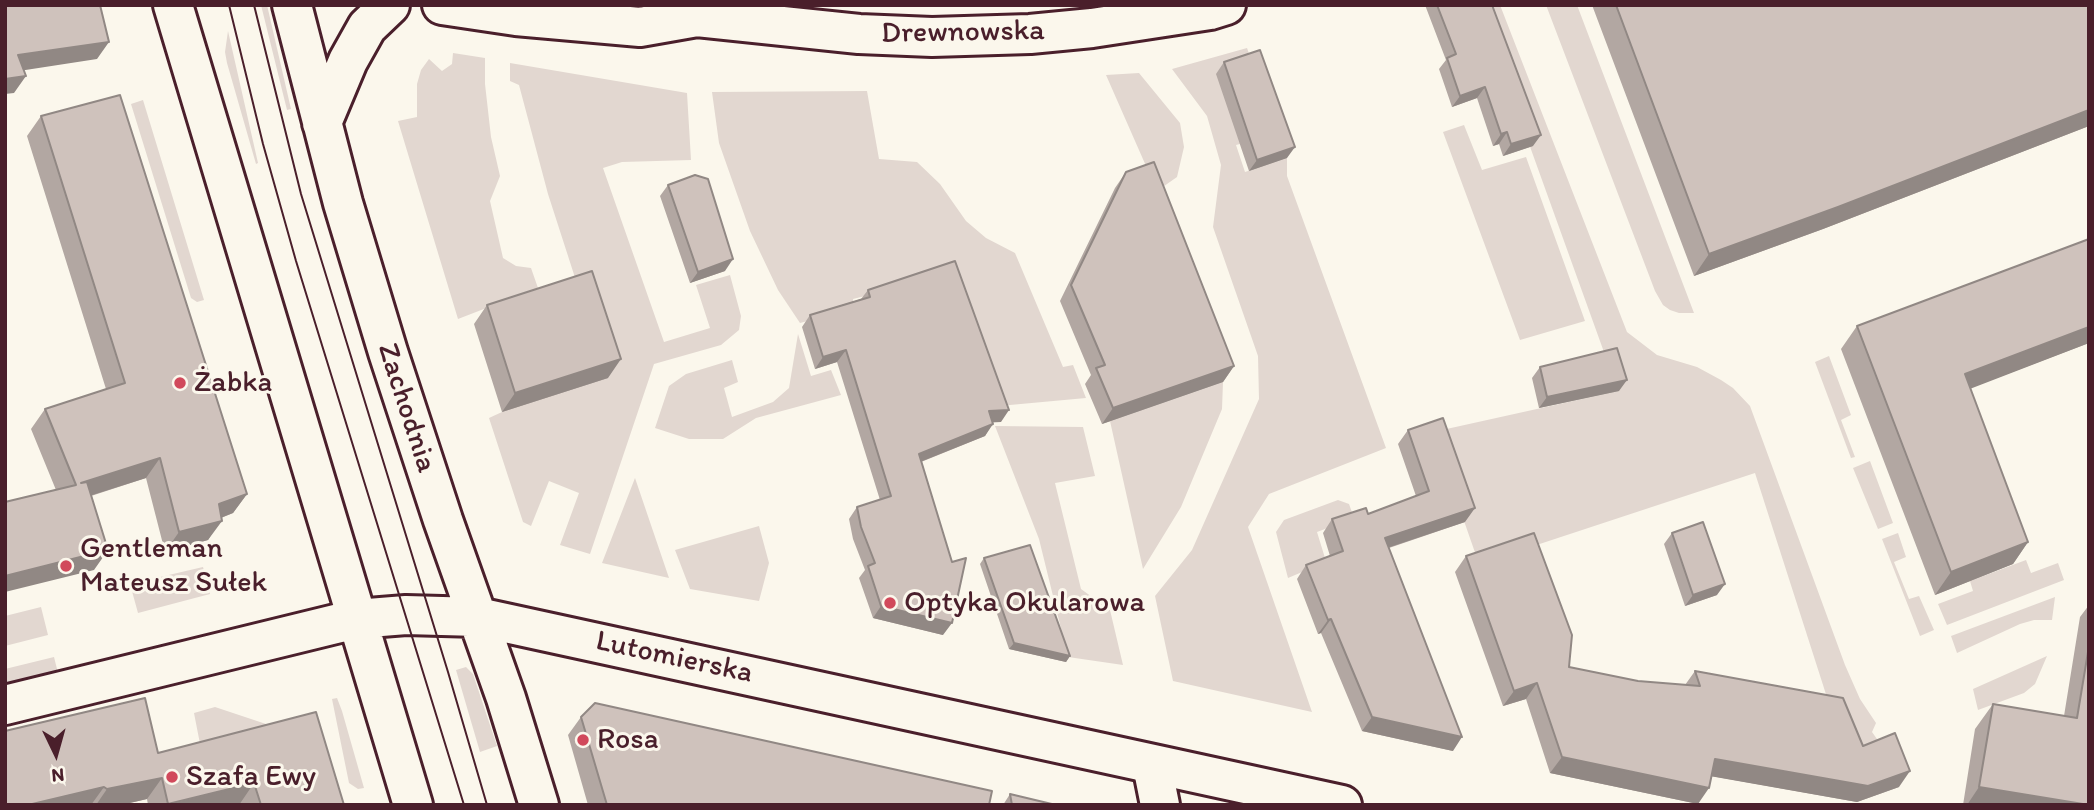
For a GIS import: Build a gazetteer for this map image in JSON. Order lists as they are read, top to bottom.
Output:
{
  "streets": {
    "main road": ["Drewnowska", "Zachodnia", "Lutomierska"]
  },
  "crossings": [
    ["Zachodnia", "Lutomierska"]
  ],
  "places": [
    "Żabka",
    "Gentleman Mateusz Sułek",
    "Optyka Okularowa",
    "Rosa",
    "Szafa Ewy"
  ],
  "north": "bottom"
}
